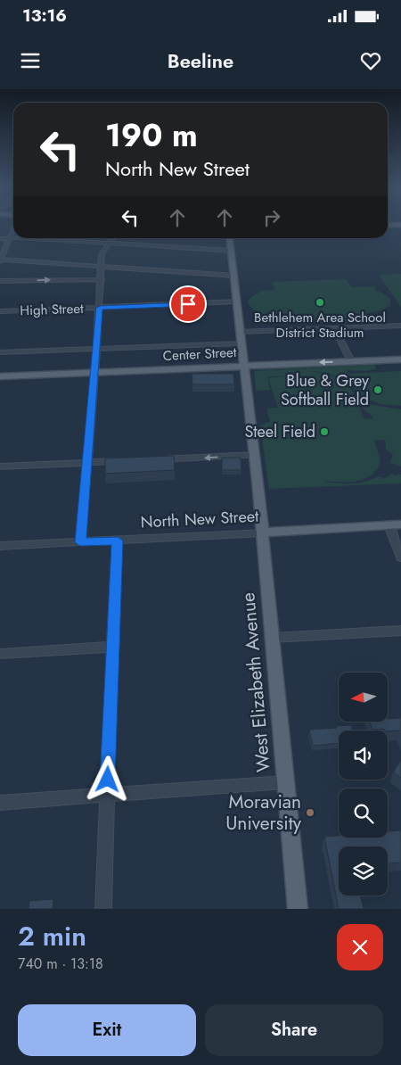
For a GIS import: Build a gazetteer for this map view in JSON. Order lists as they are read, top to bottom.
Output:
{
  "streets": {
    "main road": ["Center Street", "North New Street", "West Elizabeth Avenue"],
    "street": ["High Street"]
  },
  "crossings": [
    ["High Street", "West Elizabeth Avenue"],
    ["Center Street", "West Elizabeth Avenue"],
    ["North New Street", "West Elizabeth Avenue"]
  ],
  "places": [
    "Bethlehem Area School District Stadium",
    "Blue & Grey Softball Field",
    "Steel Field",
    "Moravian University"
  ],
  "north": "left",
  "page": {
    "status": "13:16",
    "header": "Beeline",
    "turn": ["190 m", "North New Street"],
    "heading": ["2 min", "740 m · 13:18"],
    "buttons": ["Exit", "Share"]
  }
}
